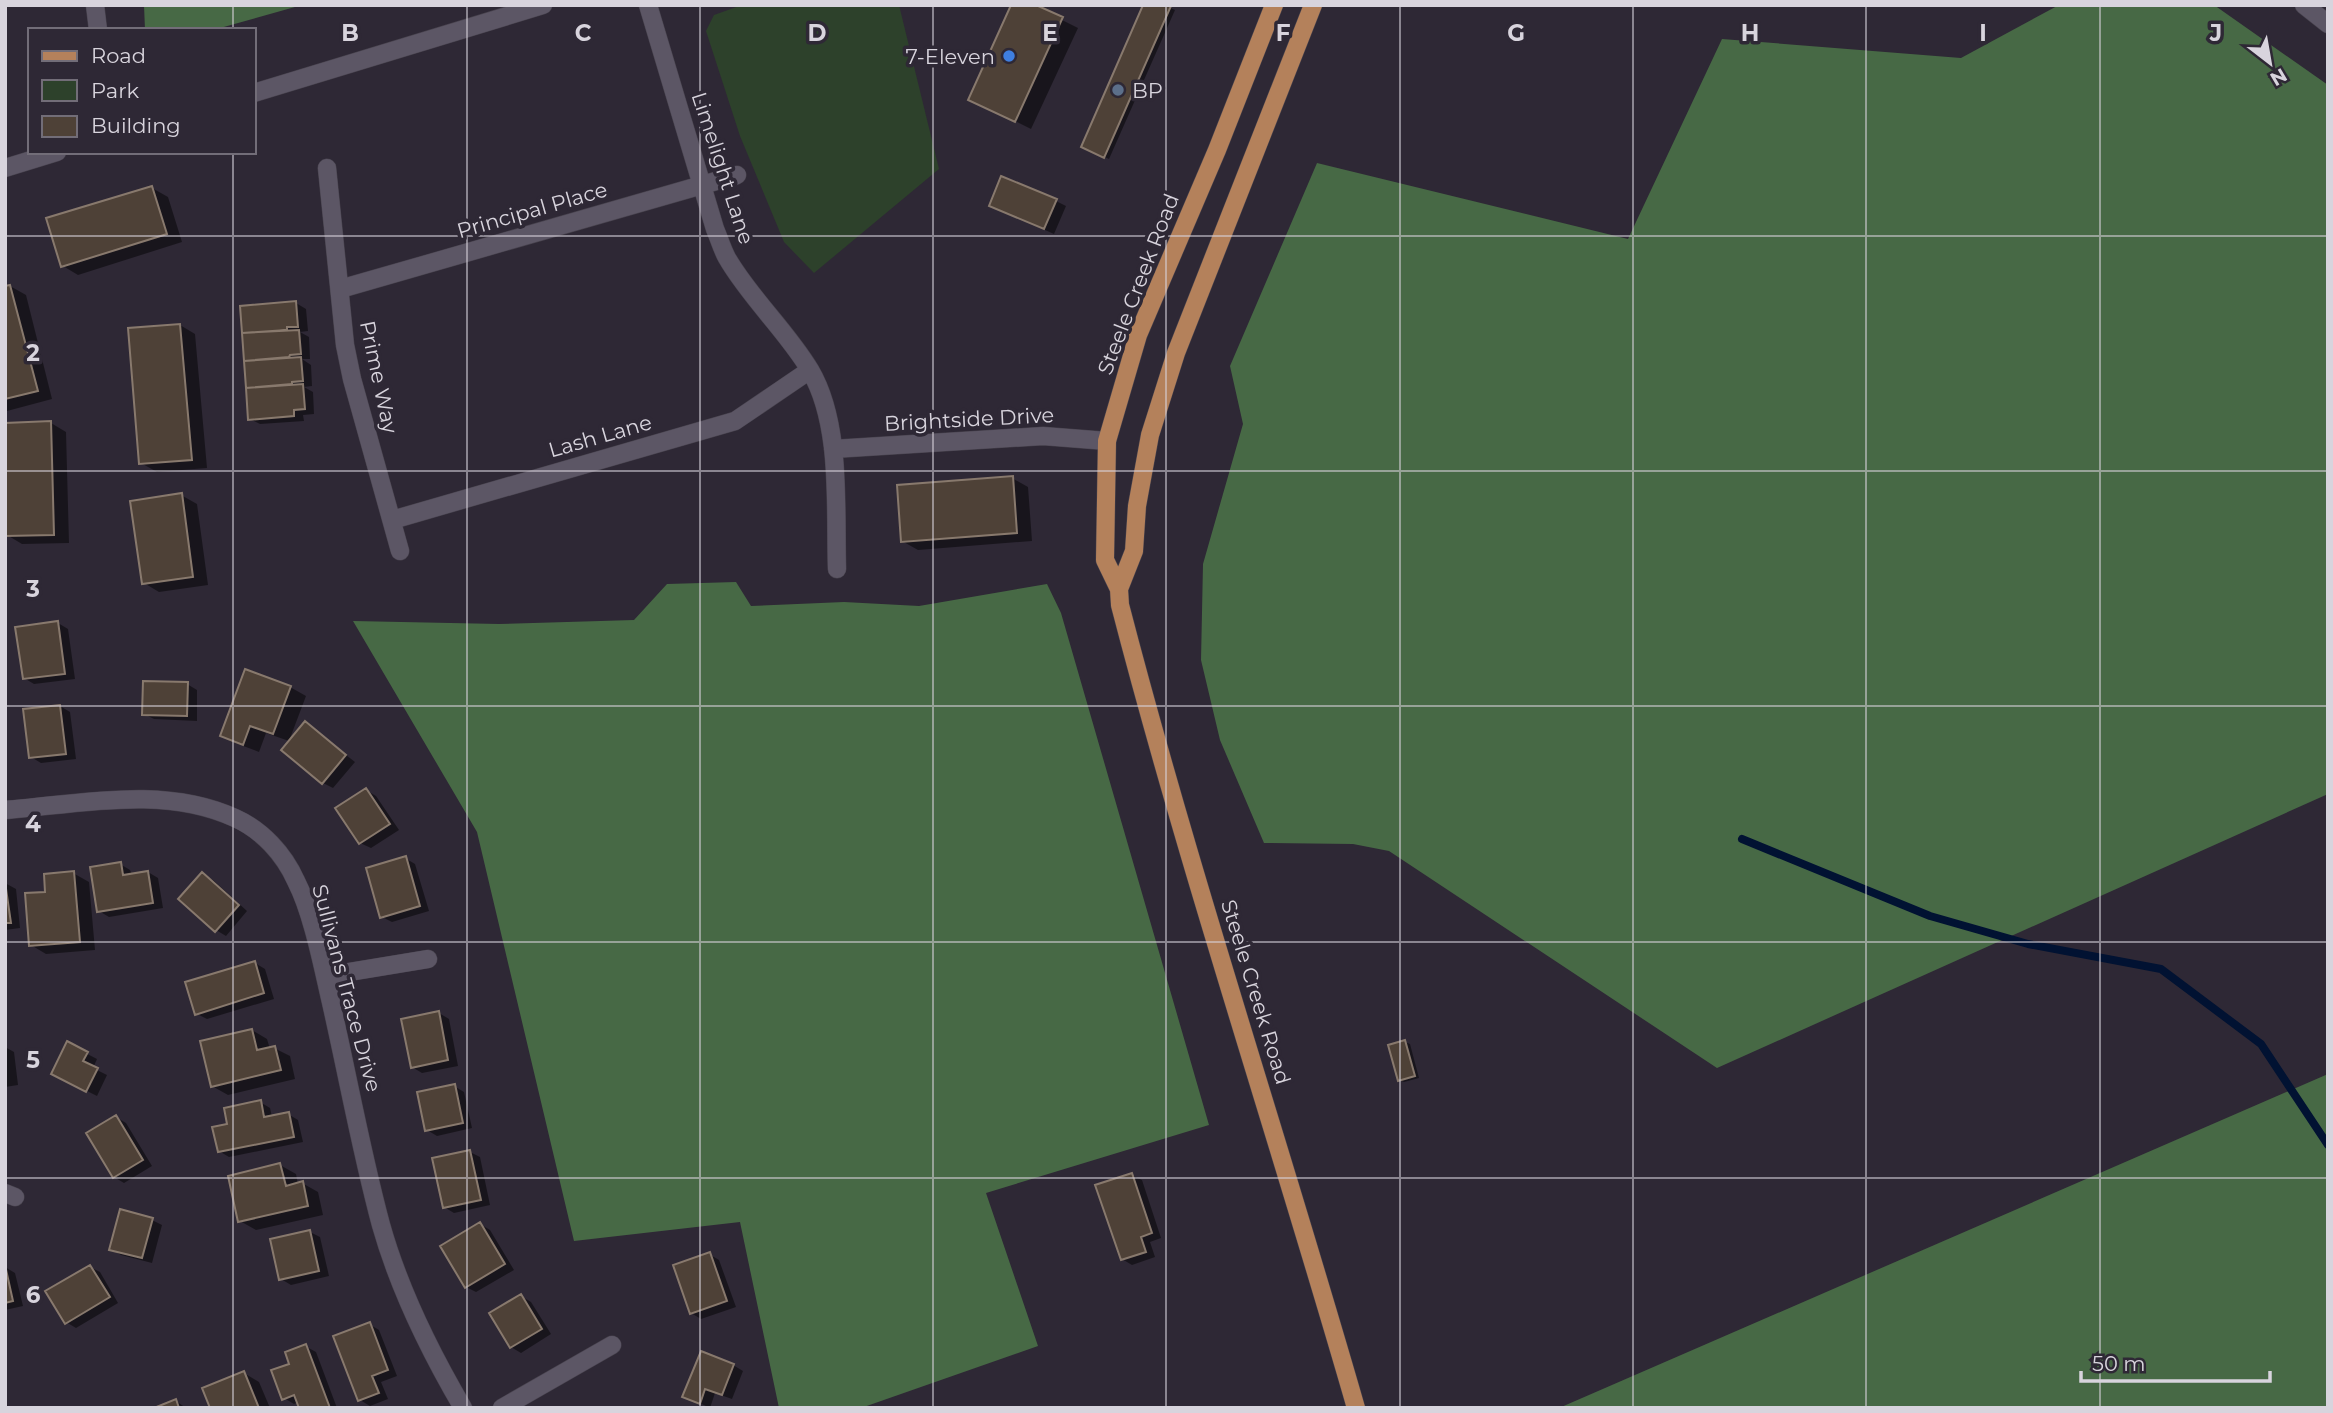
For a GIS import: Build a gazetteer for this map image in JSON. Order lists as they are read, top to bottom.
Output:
{
  "streets": {
    "main road": ["Steele Creek Road"],
    "street": [
      "Limelight Lane",
      "Principal Place",
      "Prime Way",
      "Brightside Drive",
      "Lash Lane",
      "Sullivans Trace Drive"
    ]
  },
  "crossings": [
    ["Limelight Lane", "Principal Place"],
    ["Limelight Lane", "Brightside Drive"],
    ["Limelight Lane", "Lash Lane"],
    ["Principal Place", "Prime Way"],
    ["Steele Creek Road", "Brightside Drive"],
    ["Prime Way", "Lash Lane"]
  ],
  "places": ["7-Eleven", "BP"],
  "legend": ["Road", "Park", "Building"],
  "scale_bar": "50 m",
  "north": "bottom right",
  "grid": {
    "columns": [
      "B",
      "C",
      "D",
      "E",
      "F",
      "G",
      "H",
      "I",
      "J"
    ],
    "rows": [
      "2",
      "3",
      "4",
      "5",
      "6"
    ]
  }
}
